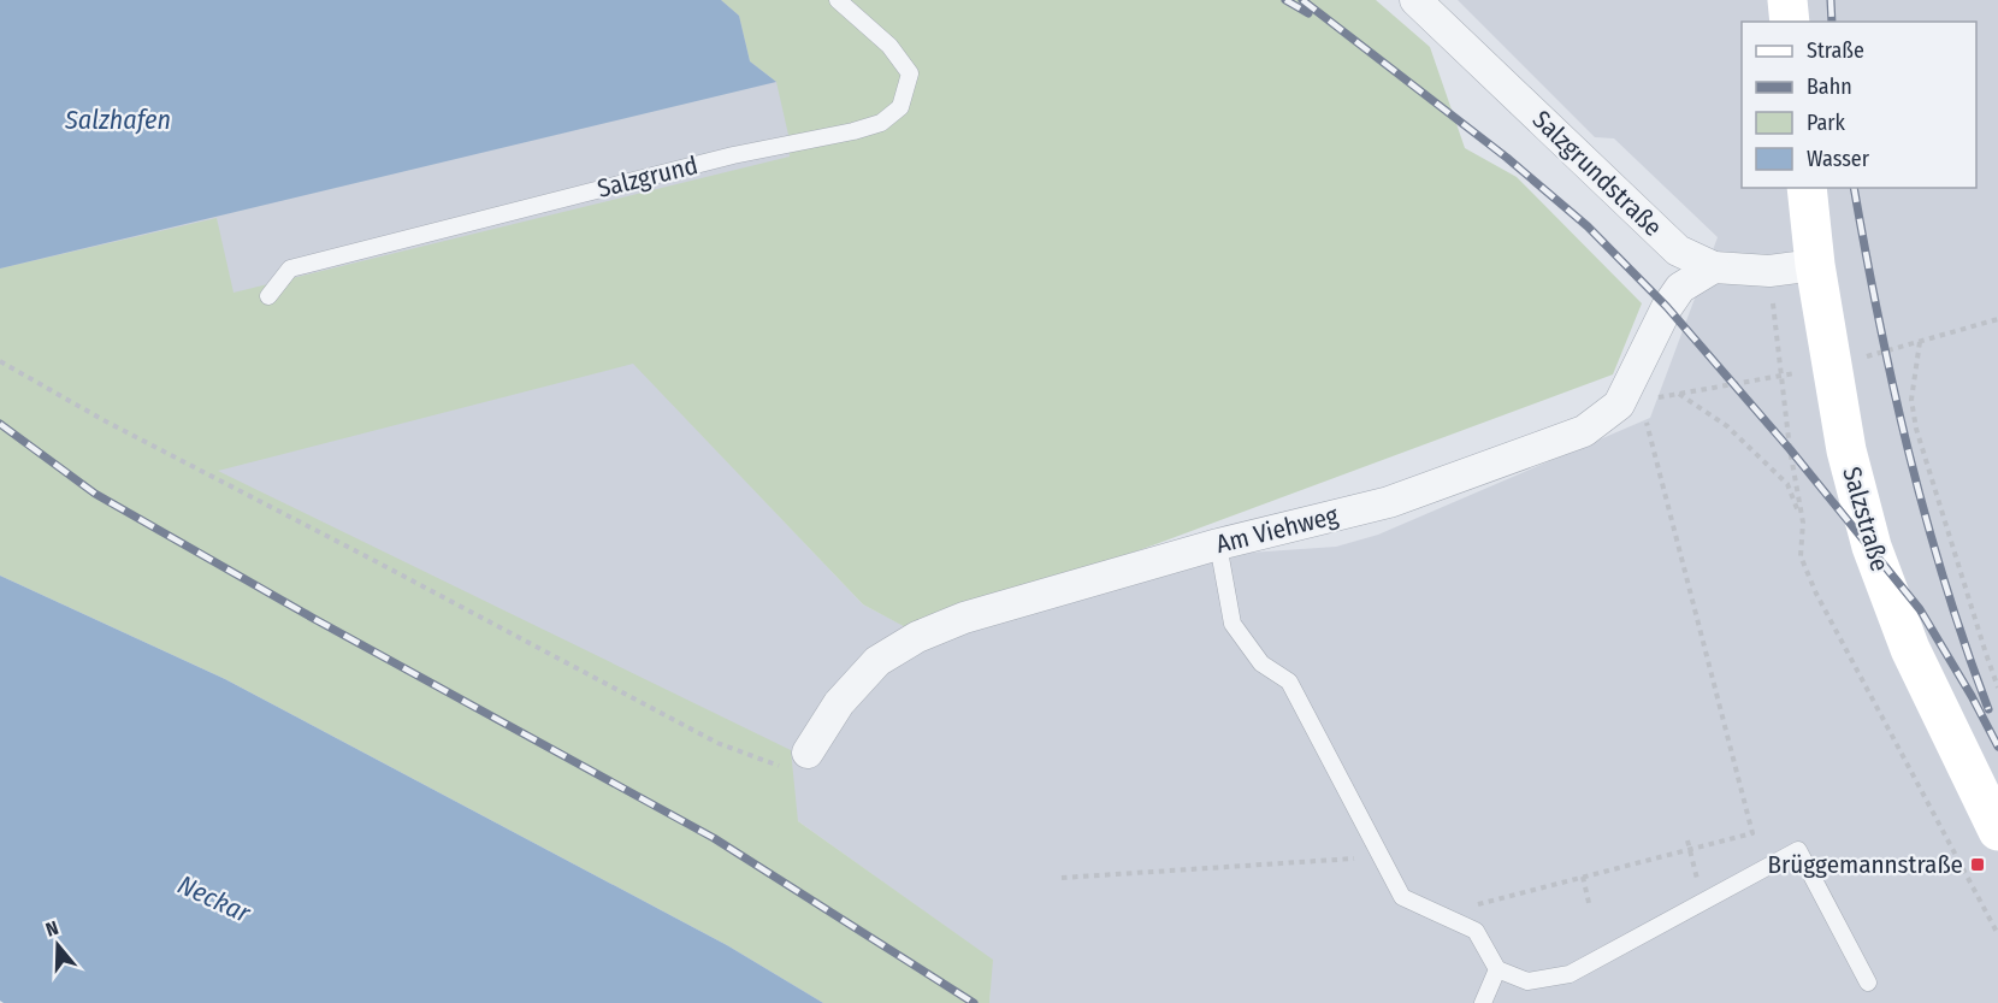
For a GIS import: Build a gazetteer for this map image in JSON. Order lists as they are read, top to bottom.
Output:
{
  "streets": {
    "street": ["Salzgrundstraße", "Salzstraße", "Am Viehweg"],
    "lane": ["Salzgrund"]
  },
  "crossings": [
    ["Salzgrundstraße", "Salzstraße"],
    ["Salzgrundstraße", "Am Viehweg"]
  ],
  "water": ["Salzhafen", "Neckar"],
  "places": {
    "transit": ["Brüggemannstraße"]
  },
  "legend": [
    "Straße",
    "Bahn",
    "Park",
    "Wasser"
  ],
  "north": "top"
}
